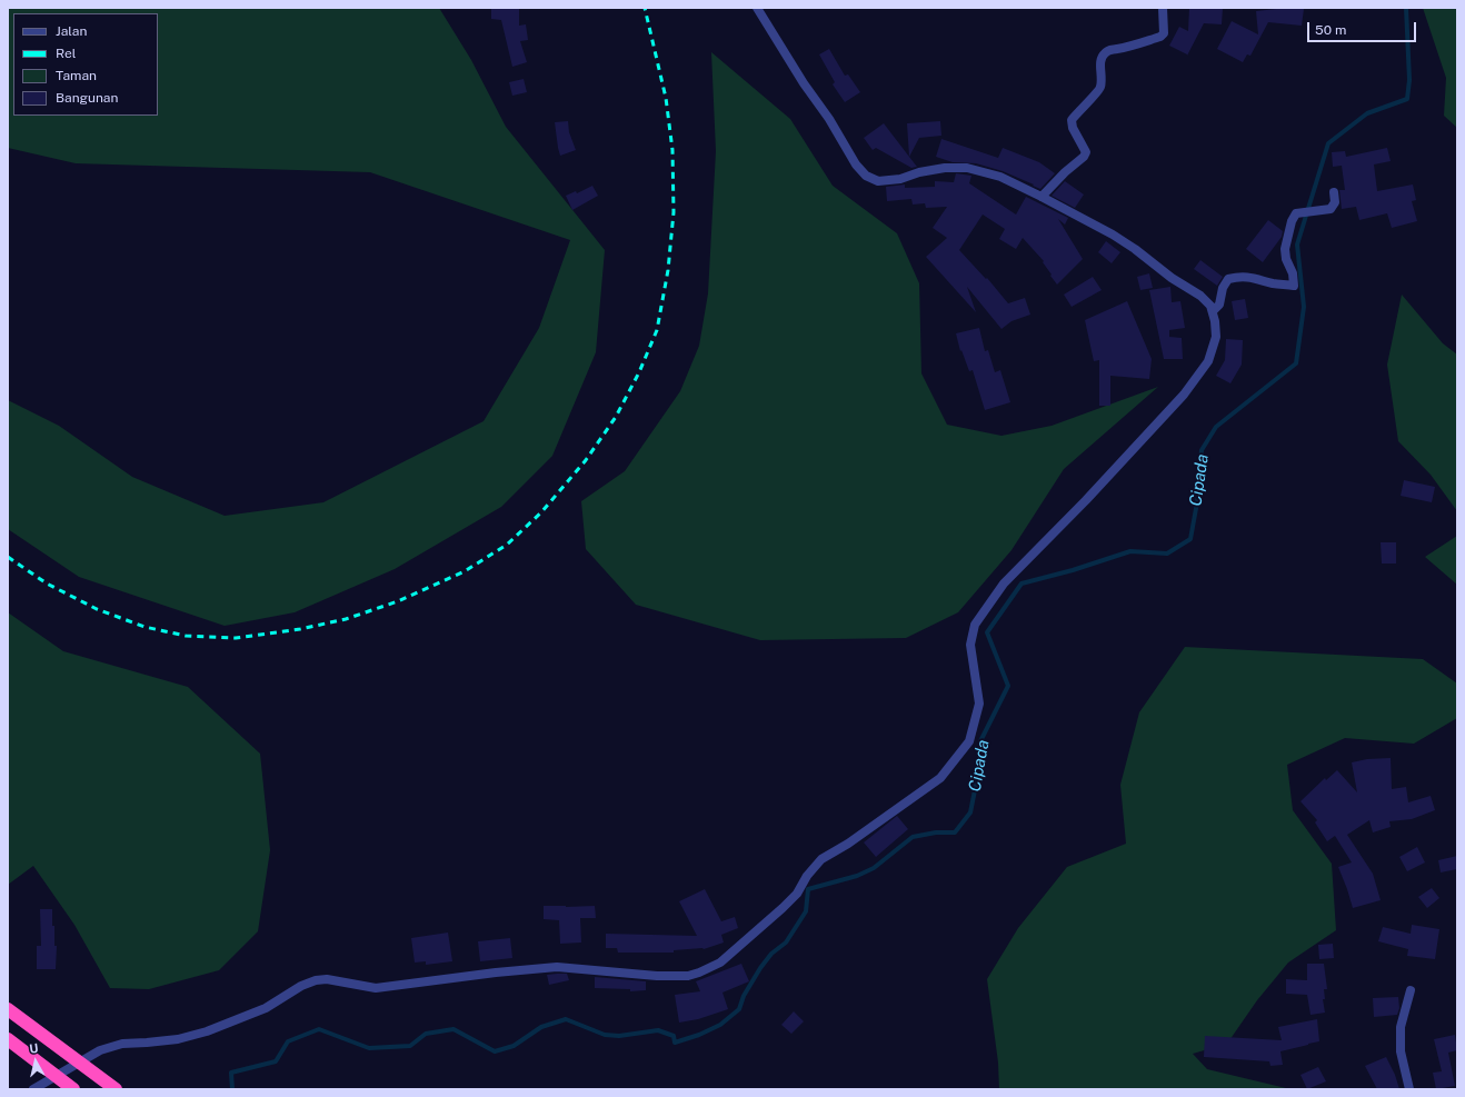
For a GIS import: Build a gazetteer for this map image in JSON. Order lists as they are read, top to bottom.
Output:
{
  "water": ["Cipada"],
  "legend": [
    "Jalan",
    "Rel",
    "Taman",
    "Bangunan"
  ],
  "scale_bar": "50 m",
  "north": "top"
}
